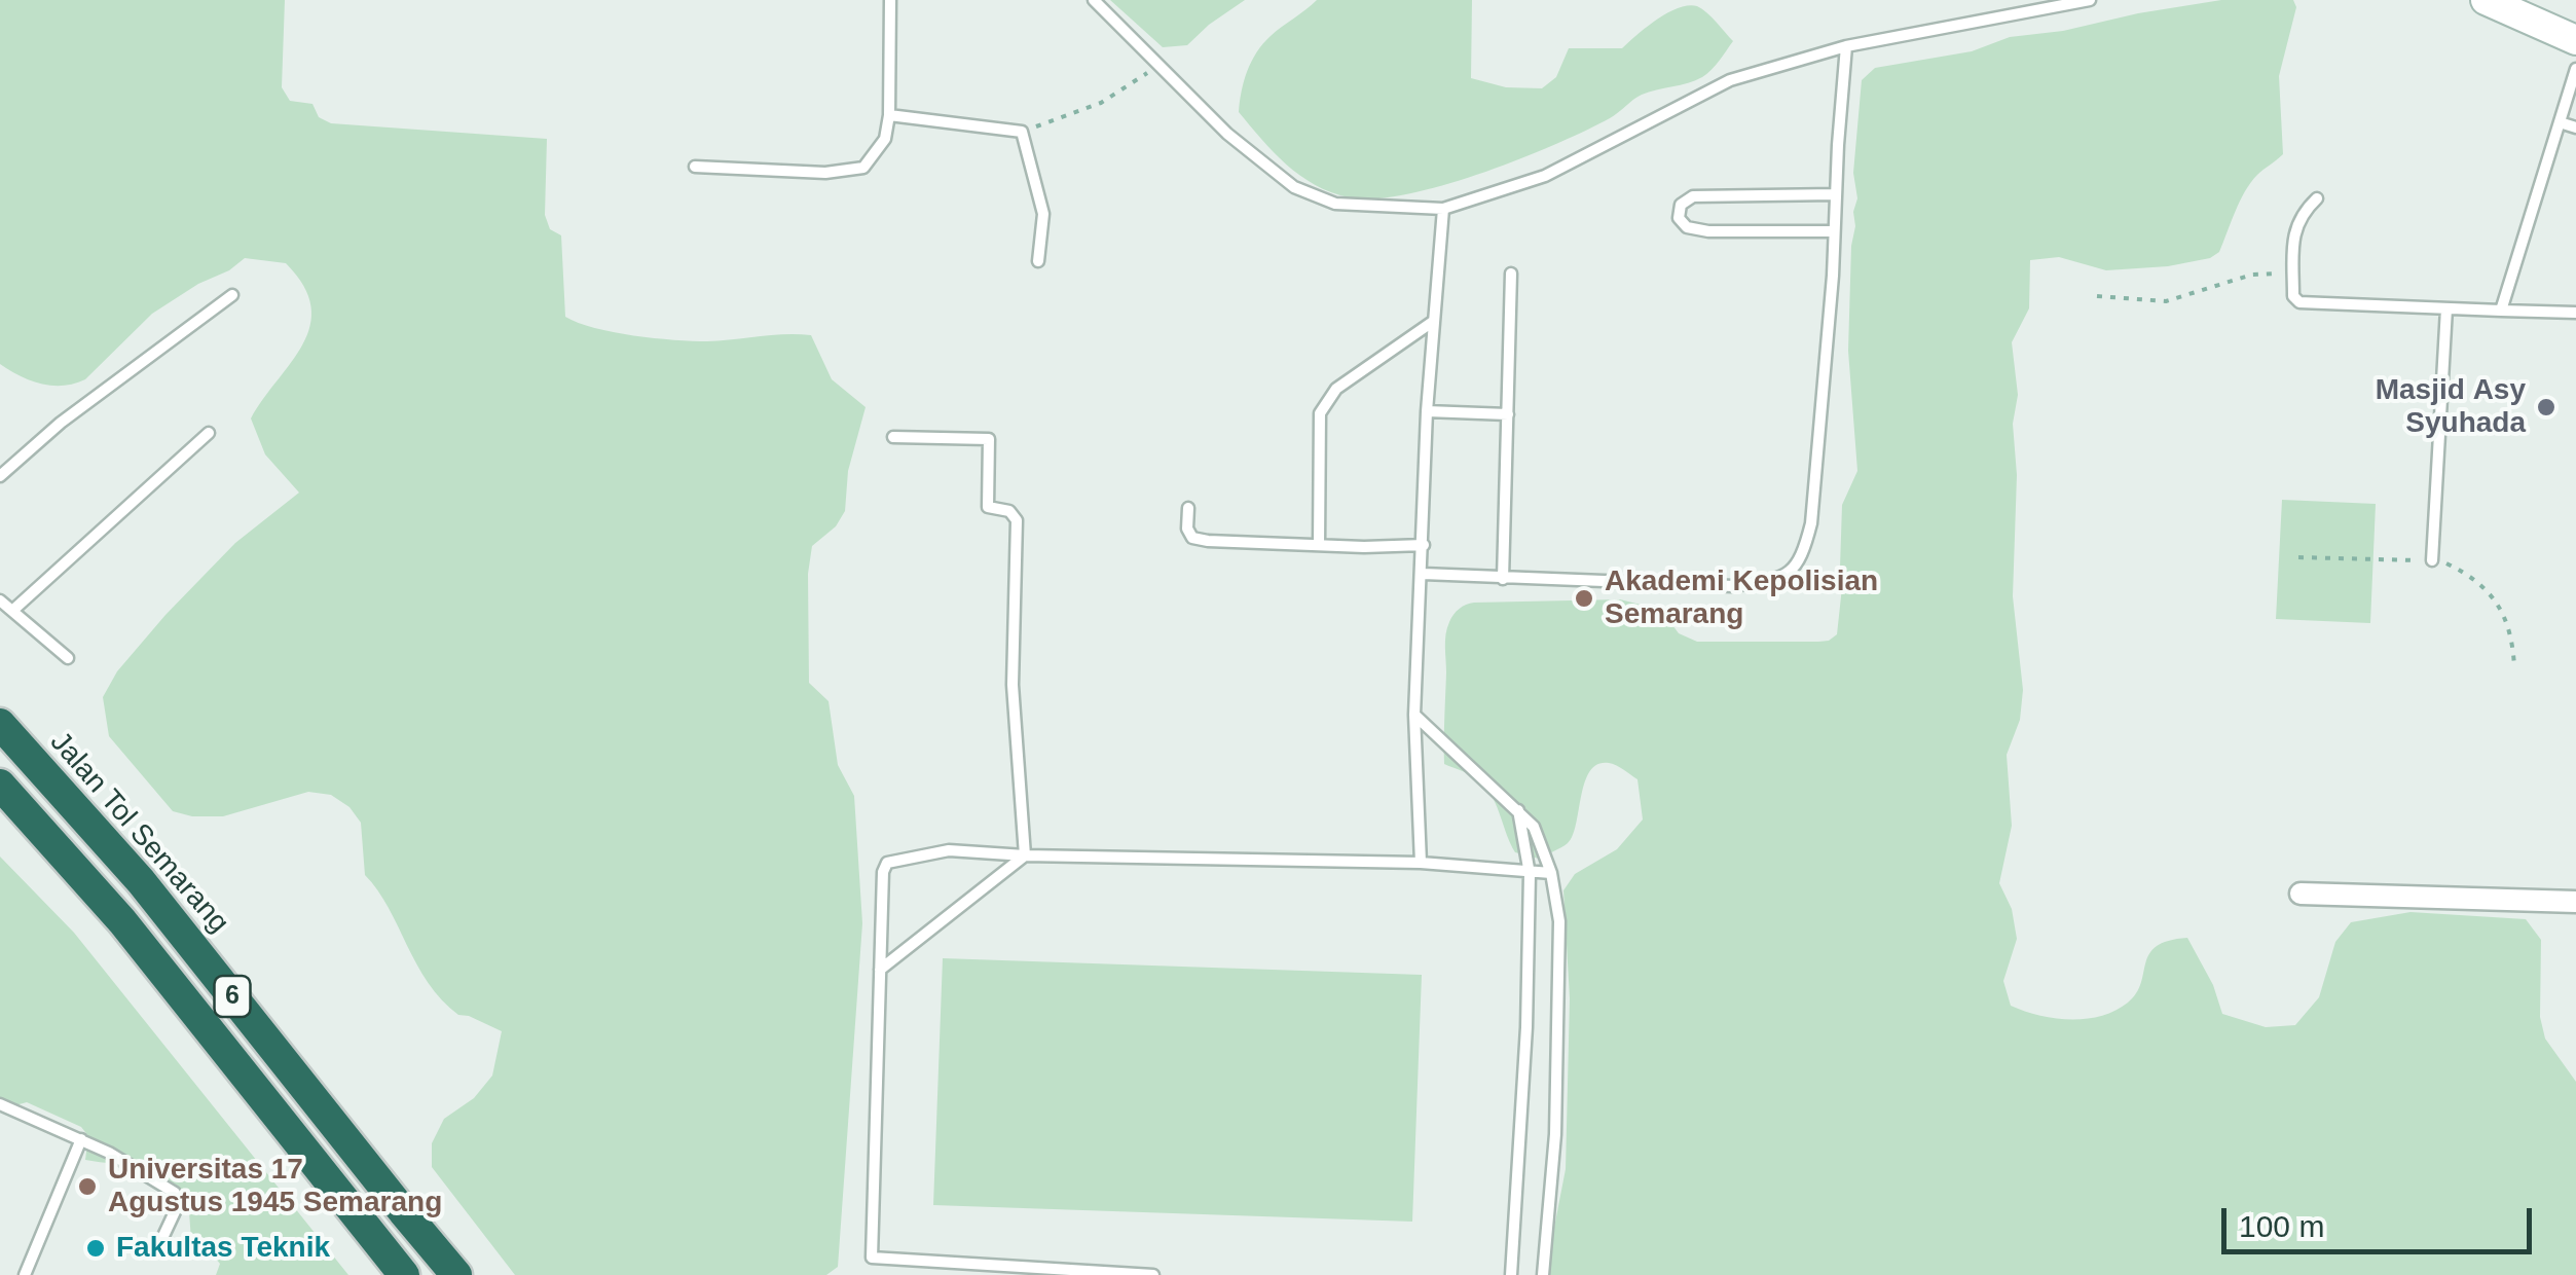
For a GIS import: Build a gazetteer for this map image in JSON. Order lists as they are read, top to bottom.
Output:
{
  "streets": {
    "highway": ["Jalan Tol Semarang", "6"]
  },
  "places": [
    "Masjid Asy Syuhada",
    "Akademi Kepolisian Semarang",
    "Universitas 17 Agustus 1945 Semarang",
    "Fakultas Teknik"
  ],
  "scale_bar": "100 m"
}
